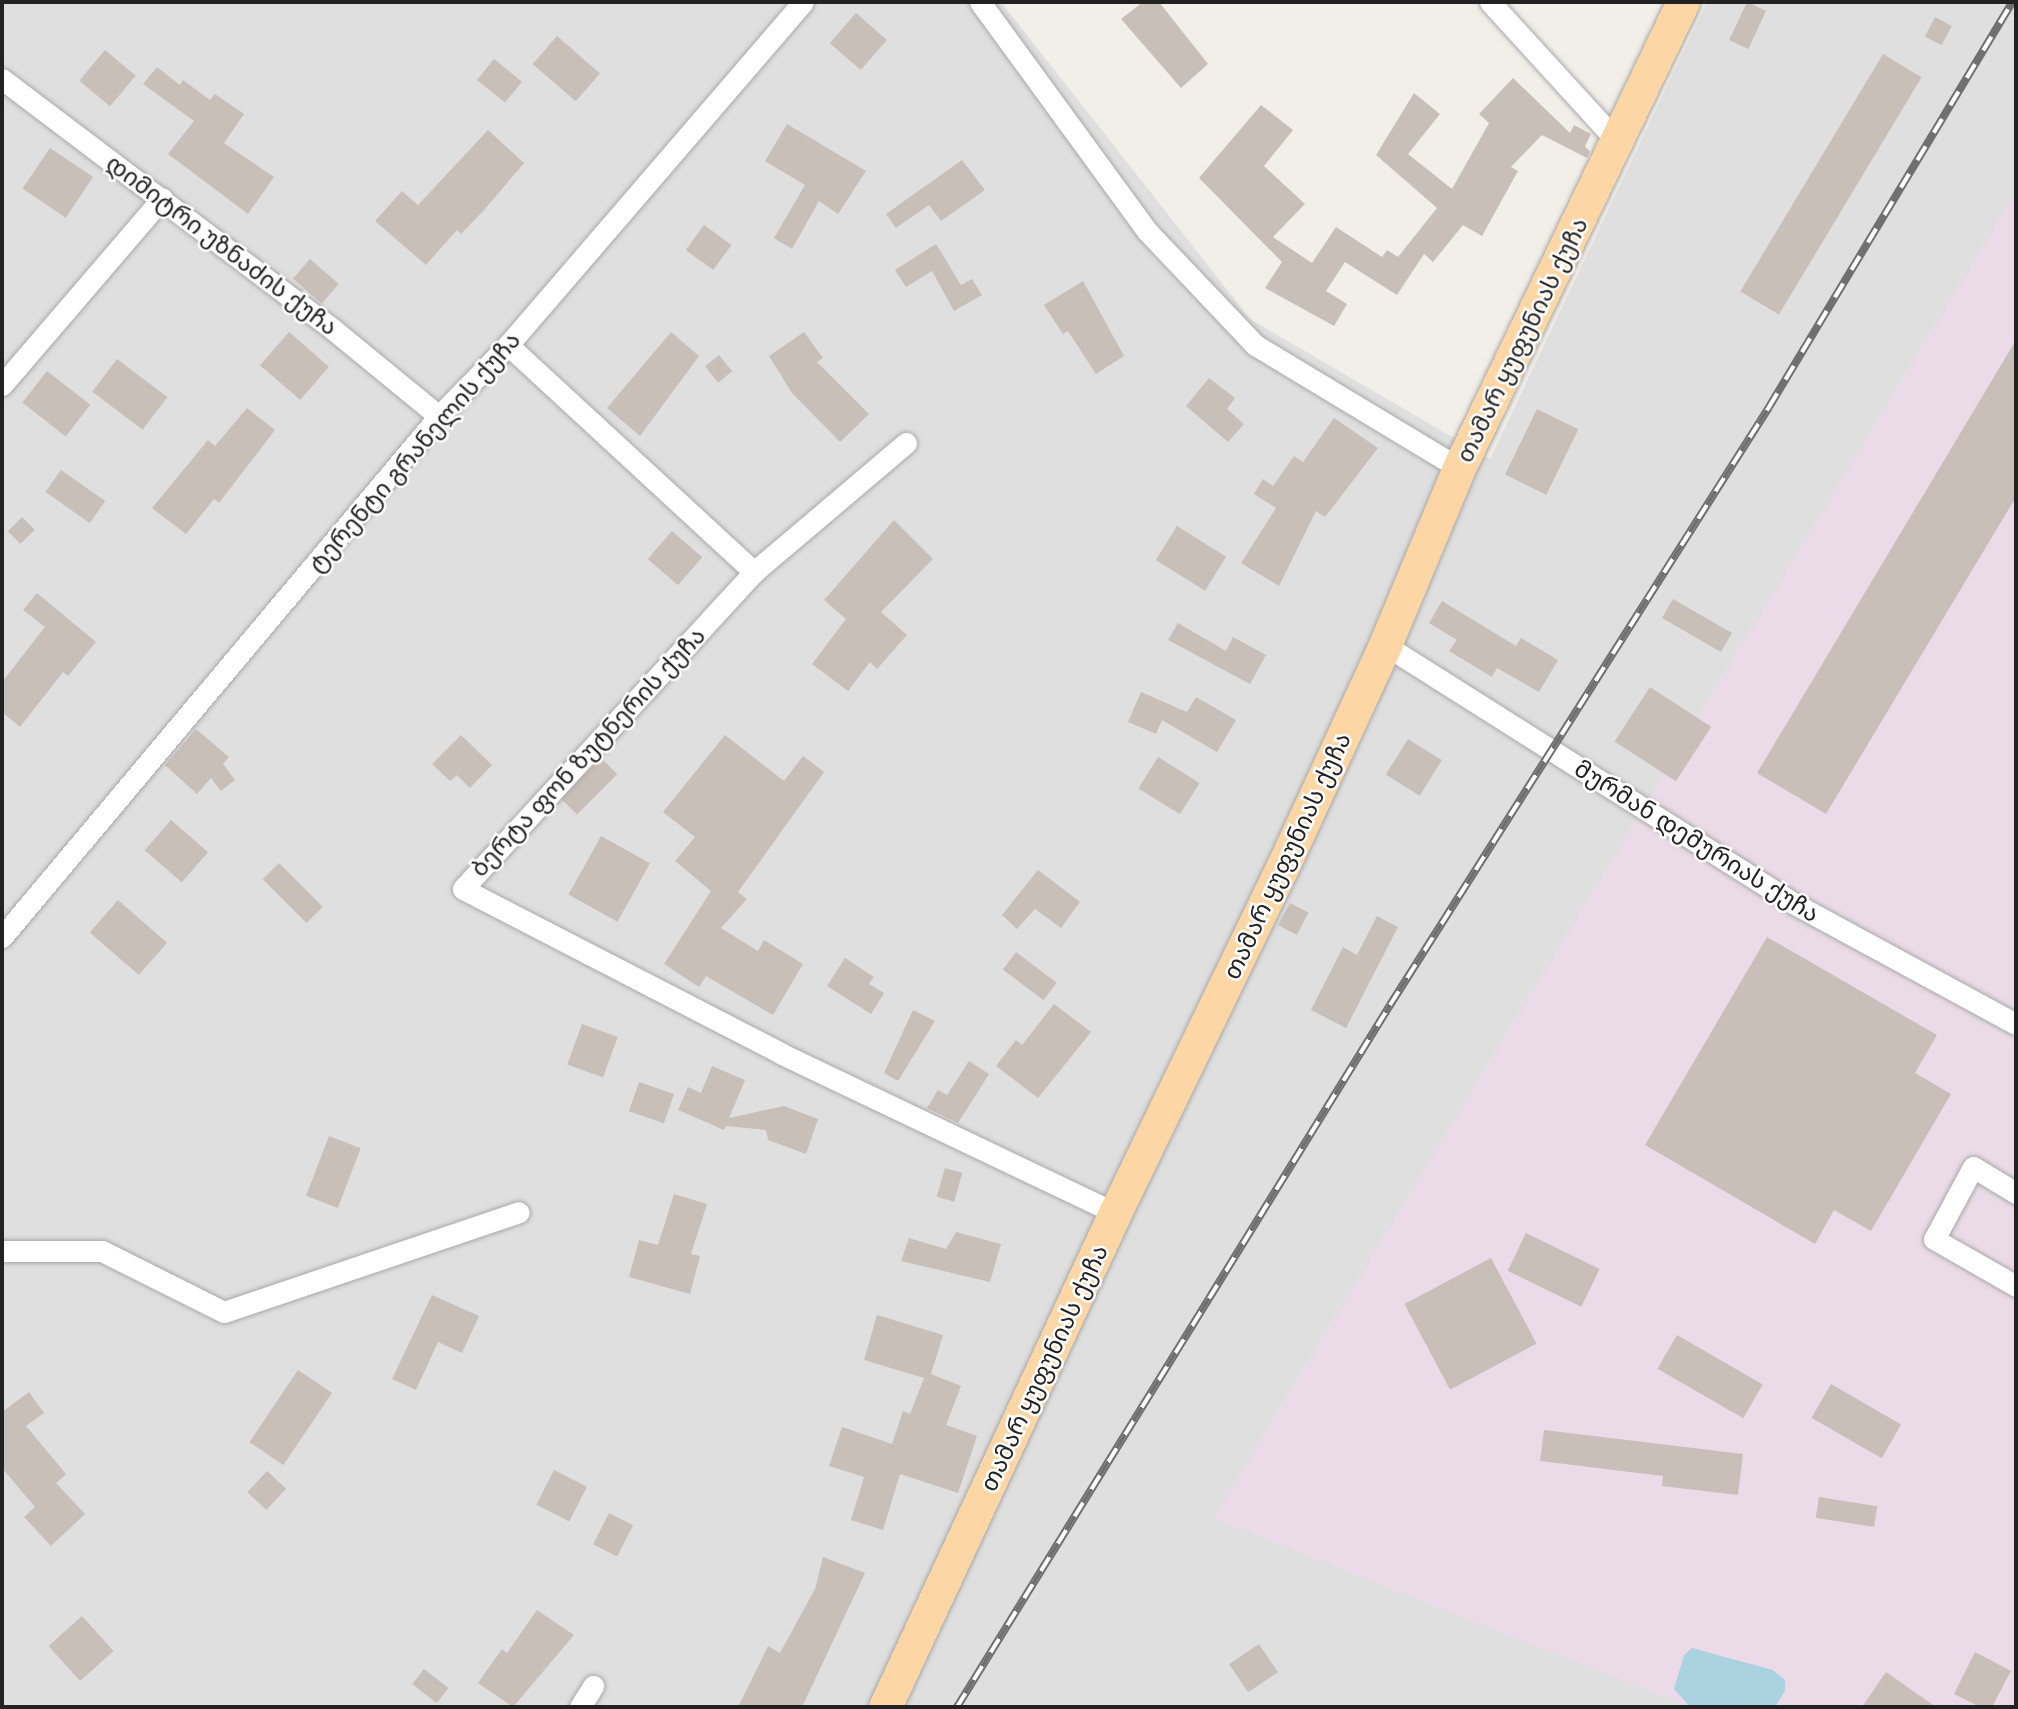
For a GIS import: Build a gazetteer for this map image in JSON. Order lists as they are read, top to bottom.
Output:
{
  "streets": {
    "main road": ["თამარ ყუფუნიას ქუჩა"],
    "street": [
      "დიმიტრი უზნაძის ქუჩა",
      "ტერენტი გრანელის ქუჩა",
      "ბერტა ფონ ზუტნერის ქუჩა",
      "მურმან დემურიას ქუჩა"
    ]
  },
  "crossings": [
    ["დიმიტრი უზნაძის ქუჩა", "ტერენტი გრანელის ქუჩა"],
    ["თამარ ყუფუნიას ქუჩა", "ბერტა ფონ ზუტნერის ქუჩა"],
    ["თამარ ყუფუნიას ქუჩა", "მურმან დემურიას ქუჩა"]
  ]
}
